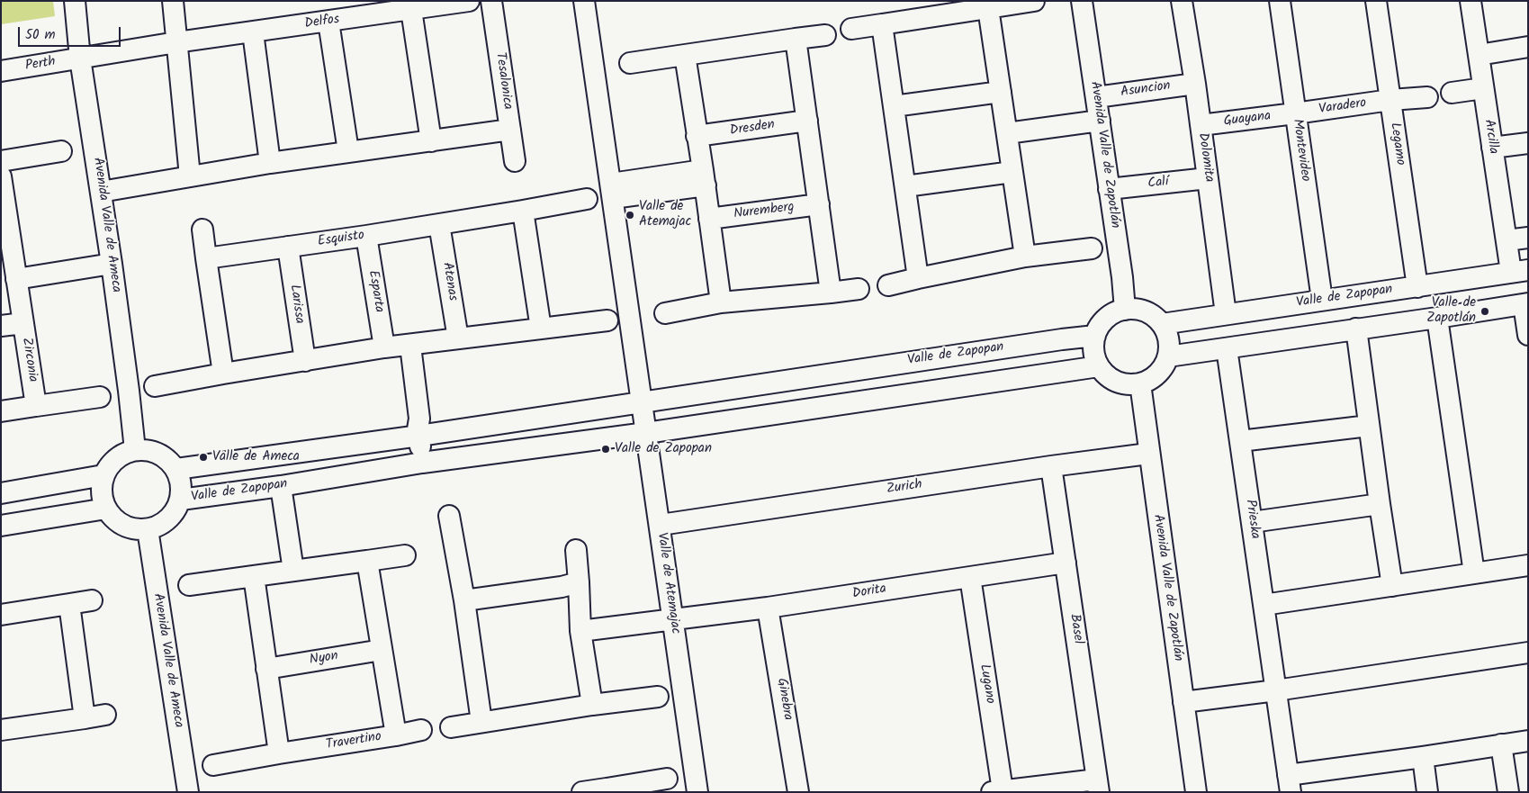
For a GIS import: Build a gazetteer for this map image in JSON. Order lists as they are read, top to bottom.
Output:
{
  "streets": {
    "street": [
      "Delfos",
      "Perth",
      "Tesalonica",
      "Asuncion",
      "Varadero",
      "Guayana",
      "Dresden",
      "Arcilla",
      "Legamo",
      "Montevideo",
      "Avenida Valle de Zapotlán",
      "Dolomita",
      "Calí",
      "Nuremberg",
      "Avenida Valle de Ameca",
      "Esquisto",
      "Atenas",
      "Esparta",
      "Valle de Zapopan",
      "Larissa",
      "Zirconia",
      "Zurich",
      "Prieska",
      "Valle de Atemajac",
      "Dorita",
      "Basel",
      "Nyon",
      "Lugano",
      "Ginebra",
      "Travertino"
    ]
  },
  "crossings": [
    ["Delfos", "Perth"],
    ["Perth", "Avenida Valle de Ameca"],
    ["Asuncion", "Avenida Valle de Zapotlán"],
    ["Asuncion", "Dolomita"],
    ["Varadero", "Guayana"],
    ["Varadero", "Legamo"],
    ["Varadero", "Montevideo"],
    ["Guayana", "Montevideo"],
    ["Guayana", "Dolomita"],
    ["Arcilla", "Valle de Zapopan"],
    ["Legamo", "Valle de Zapopan"],
    ["Montevideo", "Valle de Zapopan"],
    ["Avenida Valle de Zapotlán", "Calí"],
    ["Avenida Valle de Zapotlán", "Valle de Zapopan"],
    ["Avenida Valle de Zapotlán", "Zurich"],
    ["Dolomita", "Calí"],
    ["Dolomita", "Valle de Zapopan"],
    ["Avenida Valle de Ameca", "Valle de Zapopan"],
    ["Esquisto", "Atenas"],
    ["Esquisto", "Esparta"],
    ["Esquisto", "Larissa"],
    ["Valle de Zapopan", "Valle de Atemajac"],
    ["Zurich", "Valle de Atemajac"],
    ["Zurich", "Basel"],
    ["Valle de Atemajac", "Dorita"],
    ["Dorita", "Basel"],
    ["Dorita", "Lugano"],
    ["Dorita", "Ginebra"],
    ["Nyon", "Travertino"]
  ],
  "places": [
    "Valle de Atemajac",
    "Valle de Zapotlán",
    "Valle de Zapopan",
    "Valle de Ameca"
  ],
  "scale_bar": "50 m"
}
